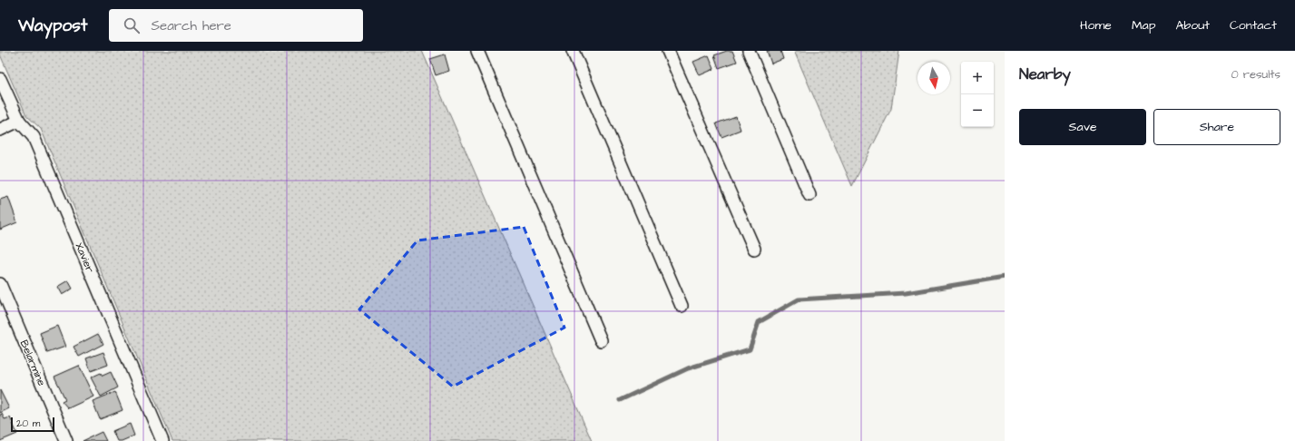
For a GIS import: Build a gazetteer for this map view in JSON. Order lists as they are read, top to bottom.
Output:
{
  "streets": {
    "street": ["Xavier", "Belarmine"]
  },
  "scale_bar": "20 m",
  "north": "bottom",
  "page": {
    "header": "Waypost",
    "search": "Search here",
    "nav": [
      "Home",
      "Map",
      "About",
      "Contact"
    ],
    "heading": ["Nearby", "0 results"],
    "map_buttons": ["+", "−"],
    "buttons": ["Save", "Share"],
    "scale": "20 m"
  }
}
